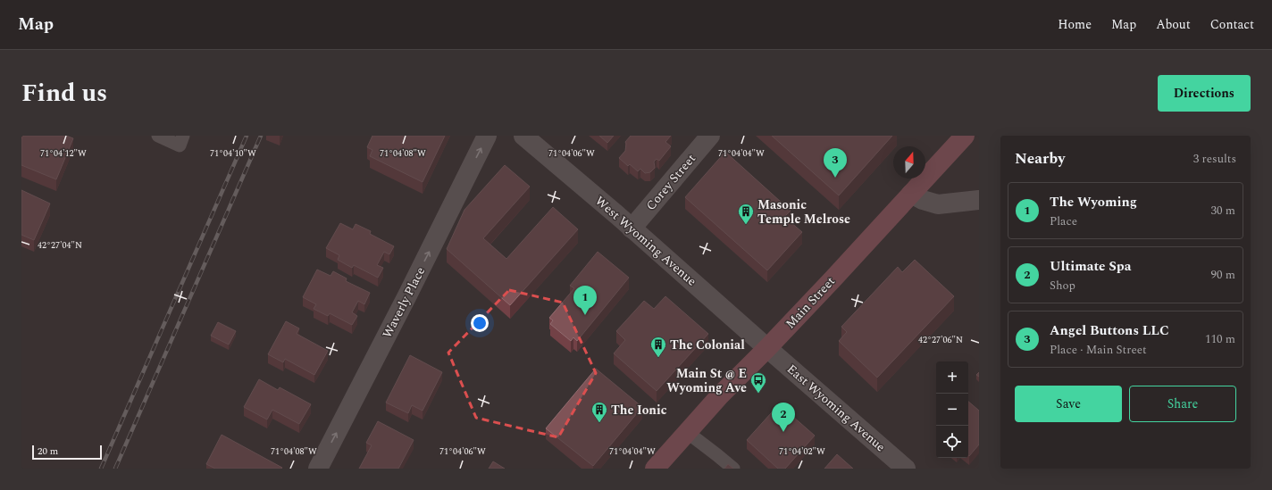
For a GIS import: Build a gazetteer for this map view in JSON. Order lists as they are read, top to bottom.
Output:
{
  "streets": {
    "main road": ["Main Street"],
    "street": [
      "Corey Street",
      "West Wyoming Avenue",
      "Waverly Place",
      "East Wyoming Avenue"
    ]
  },
  "crossings": [
    ["Corey Street", "West Wyoming Avenue"],
    ["West Wyoming Avenue", "Main Street"],
    ["West Wyoming Avenue", "East Wyoming Avenue"],
    ["Main Street", "East Wyoming Avenue"]
  ],
  "one_way": ["Waverly Place"],
  "places": {
    "building": ["Masonic Temple Melrose", "The Colonial", "The Ionic"],
    "bus stop": ["Main St @ E Wyoming Ave"]
  },
  "scale_bar": "20 m",
  "north": "top",
  "page": {
    "header": "Map",
    "nav": [
      "Home",
      "Map",
      "About",
      "Contact"
    ],
    "title": "Find us",
    "buttons": [
      "Directions",
      ["Save", "Share"]
    ],
    "heading": ["Nearby", "3 results"],
    "pins": ["3", "1", "2"],
    "list": [
      {
        "mark": "1",
        "name": "The Wyoming",
        "note": "Place",
        "value": "30 m"
      },
      {
        "mark": "2",
        "name": "Ultimate Spa",
        "note": "Shop",
        "value": "90 m"
      },
      {
        "mark": "3",
        "name": "Angel Buttons LLC",
        "note": "Place · Main Street",
        "value": "110 m"
      }
    ],
    "map_buttons": ["+", "−"],
    "scale": "20 m"
  },
  "coordinates": [
    "71°04'12\"W",
    "71°04'04\"W",
    "71°04'10\"W",
    "71°04'08\"W",
    "71°04'06\"W",
    "42°27'04\"N",
    "42°27'06\"N",
    "71°04'02\"W"
  ]
}
